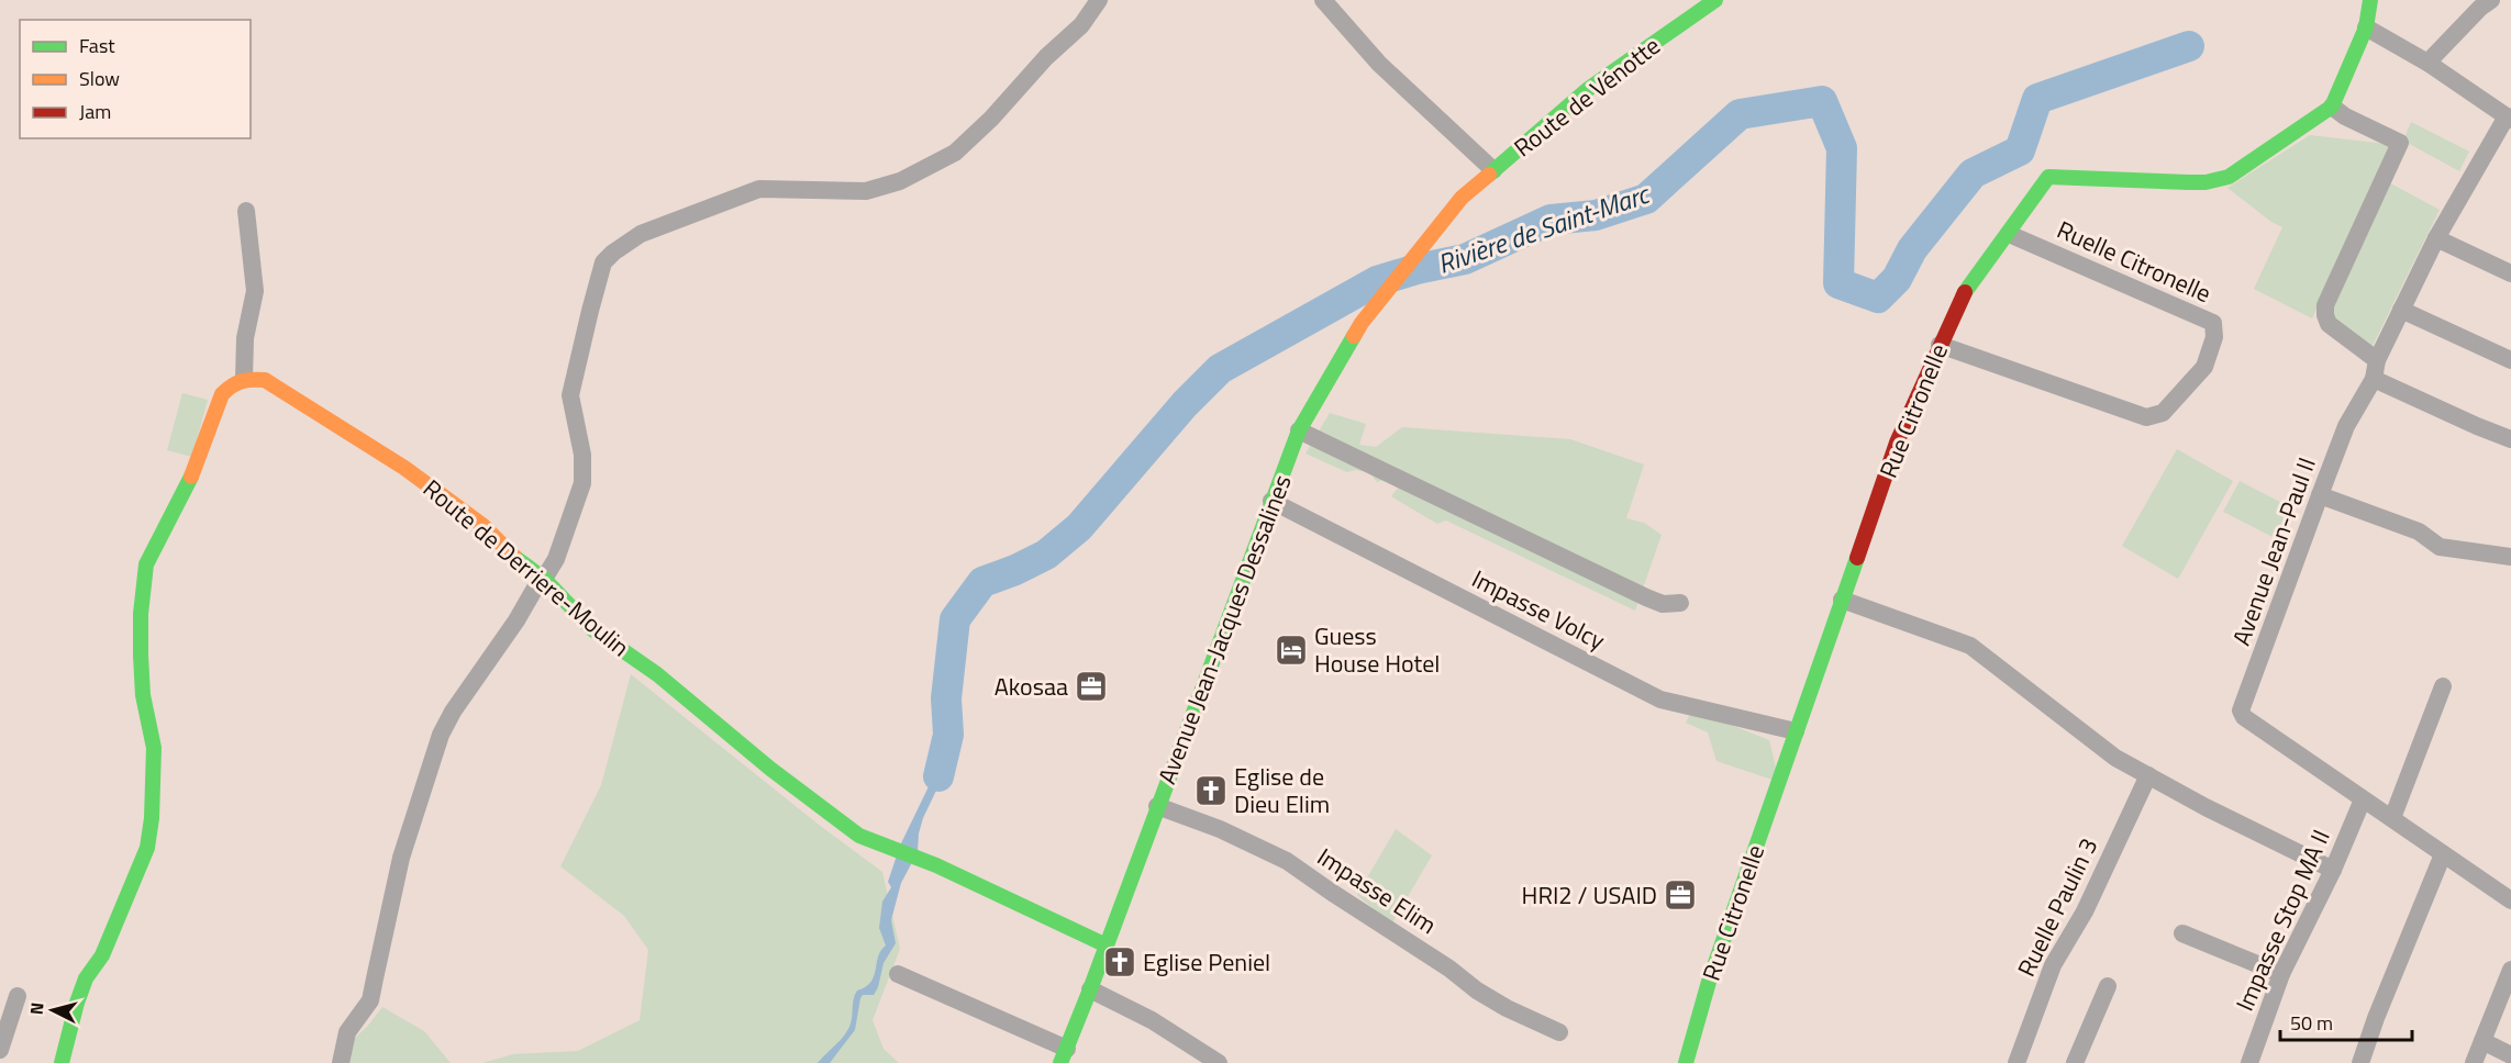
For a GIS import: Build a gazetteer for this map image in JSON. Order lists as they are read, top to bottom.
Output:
{
  "streets": {
    "street": [
      "Route de Vénotte",
      "Ruelle Citronelle",
      "Rue Citronelle",
      "Avenue Jean-Paul II",
      "Route de Derriere-Moulin",
      "Impasse Volcy",
      "Avenue Jean-Jacques Dessalines",
      "Impasse Elim",
      "Ruelle Paulin 3",
      "Impasse Stop MA II"
    ]
  },
  "crossings": [
    ["Route de Vénotte", "Avenue Jean-Jacques Dessalines"],
    ["Ruelle Citronelle", "Rue Citronelle"],
    ["Rue Citronelle", "Impasse Volcy"],
    ["Avenue Jean-Paul II", "Impasse Stop MA II"],
    ["Route de Derriere-Moulin", "Avenue Jean-Jacques Dessalines"],
    ["Impasse Volcy", "Avenue Jean-Jacques Dessalines"],
    ["Avenue Jean-Jacques Dessalines", "Impasse Elim"]
  ],
  "water": ["Rivière de Saint-Marc"],
  "places": {
    "hotel": ["Guess House Hotel"],
    "office": ["Akosaa", "HRI2 / USAID"],
    "church": ["Eglise de Dieu Elim", "Eglise Peniel"]
  },
  "legend": ["Fast", "Slow", "Jam"],
  "scale_bar": "50 m",
  "north": "left"
}
